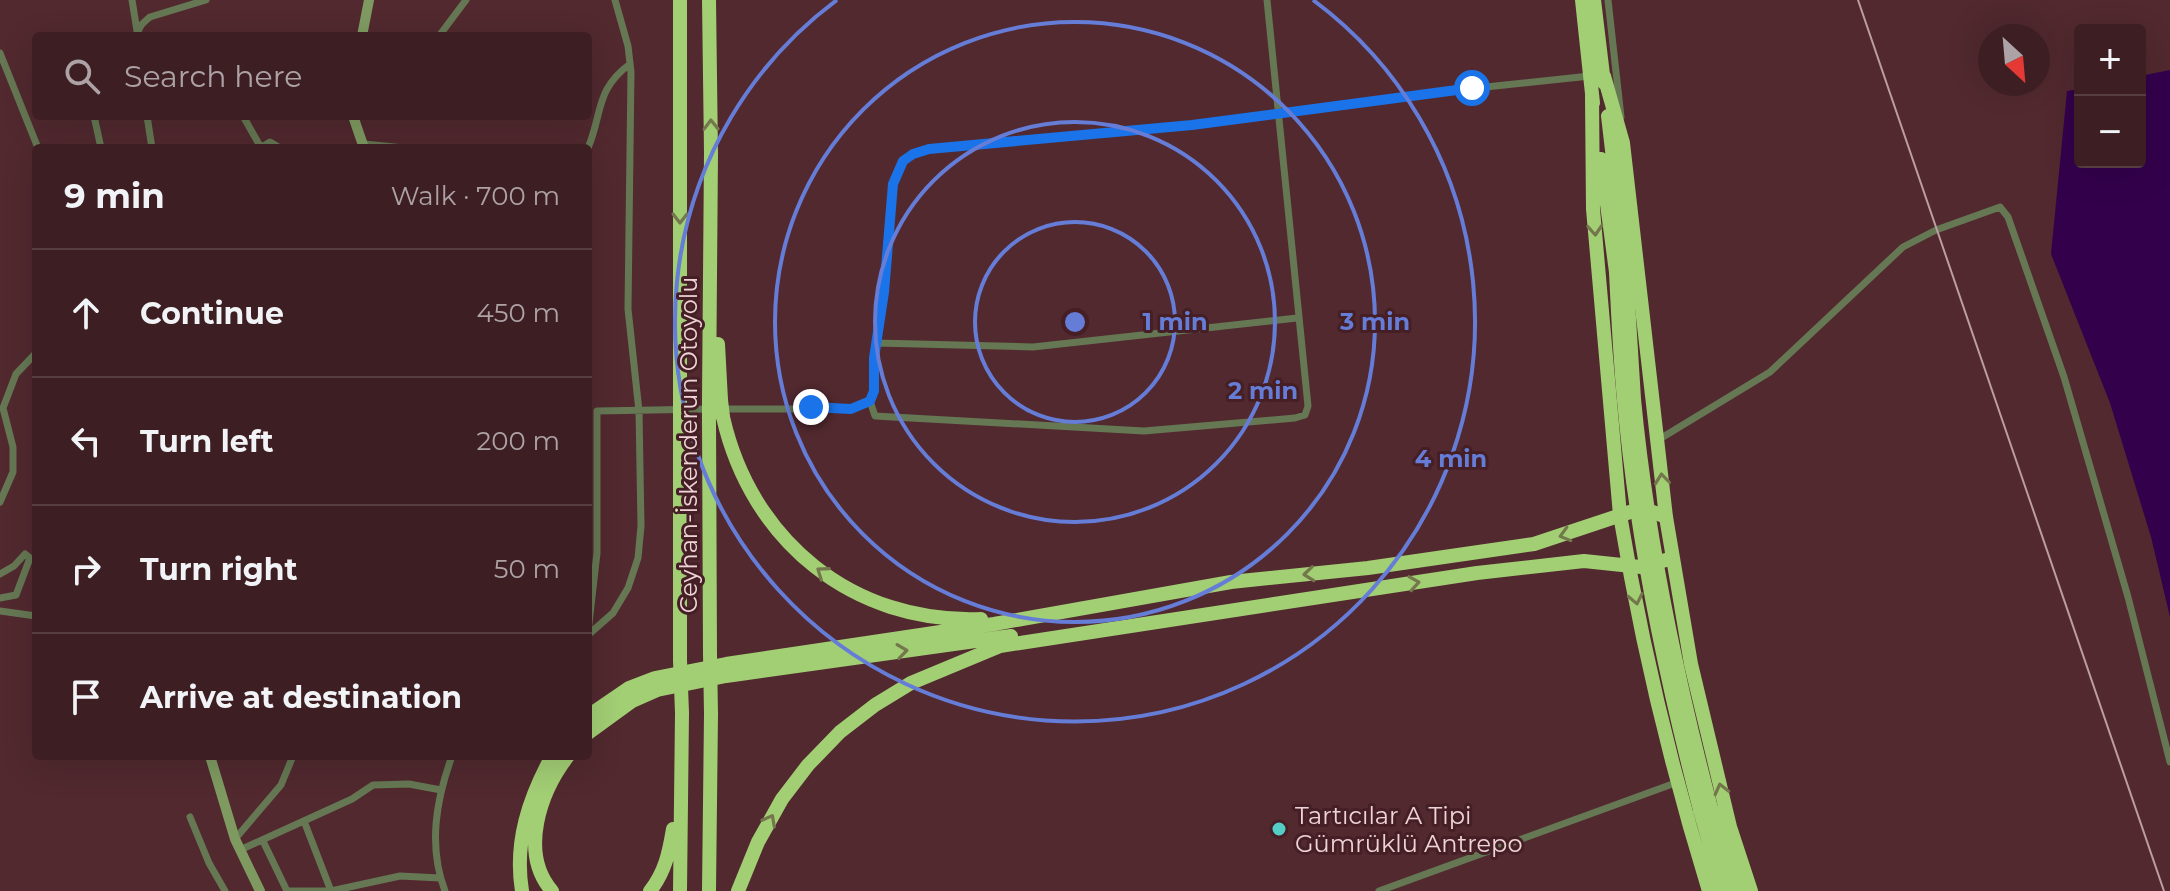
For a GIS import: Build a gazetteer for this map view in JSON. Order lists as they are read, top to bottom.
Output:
{
  "streets": {
    "highway": ["Ceyhan-İskenderun Otoyolu"]
  },
  "places": ["Tartıcılar A Tipi Gümrüklü Antrepo"],
  "north": "bottom right",
  "page": {
    "map_buttons": ["+", "−"],
    "search": "Search here",
    "heading": ["9 min", "Walk · 700 m"],
    "list": [
      ["Continue", "450 m"],
      ["Turn left", "200 m"],
      ["Turn right", "50 m"],
      "Arrive at destination"
    ]
  },
  "rings": [
    "1 min",
    "3 min",
    "2 min",
    "4 min"
  ]
}
